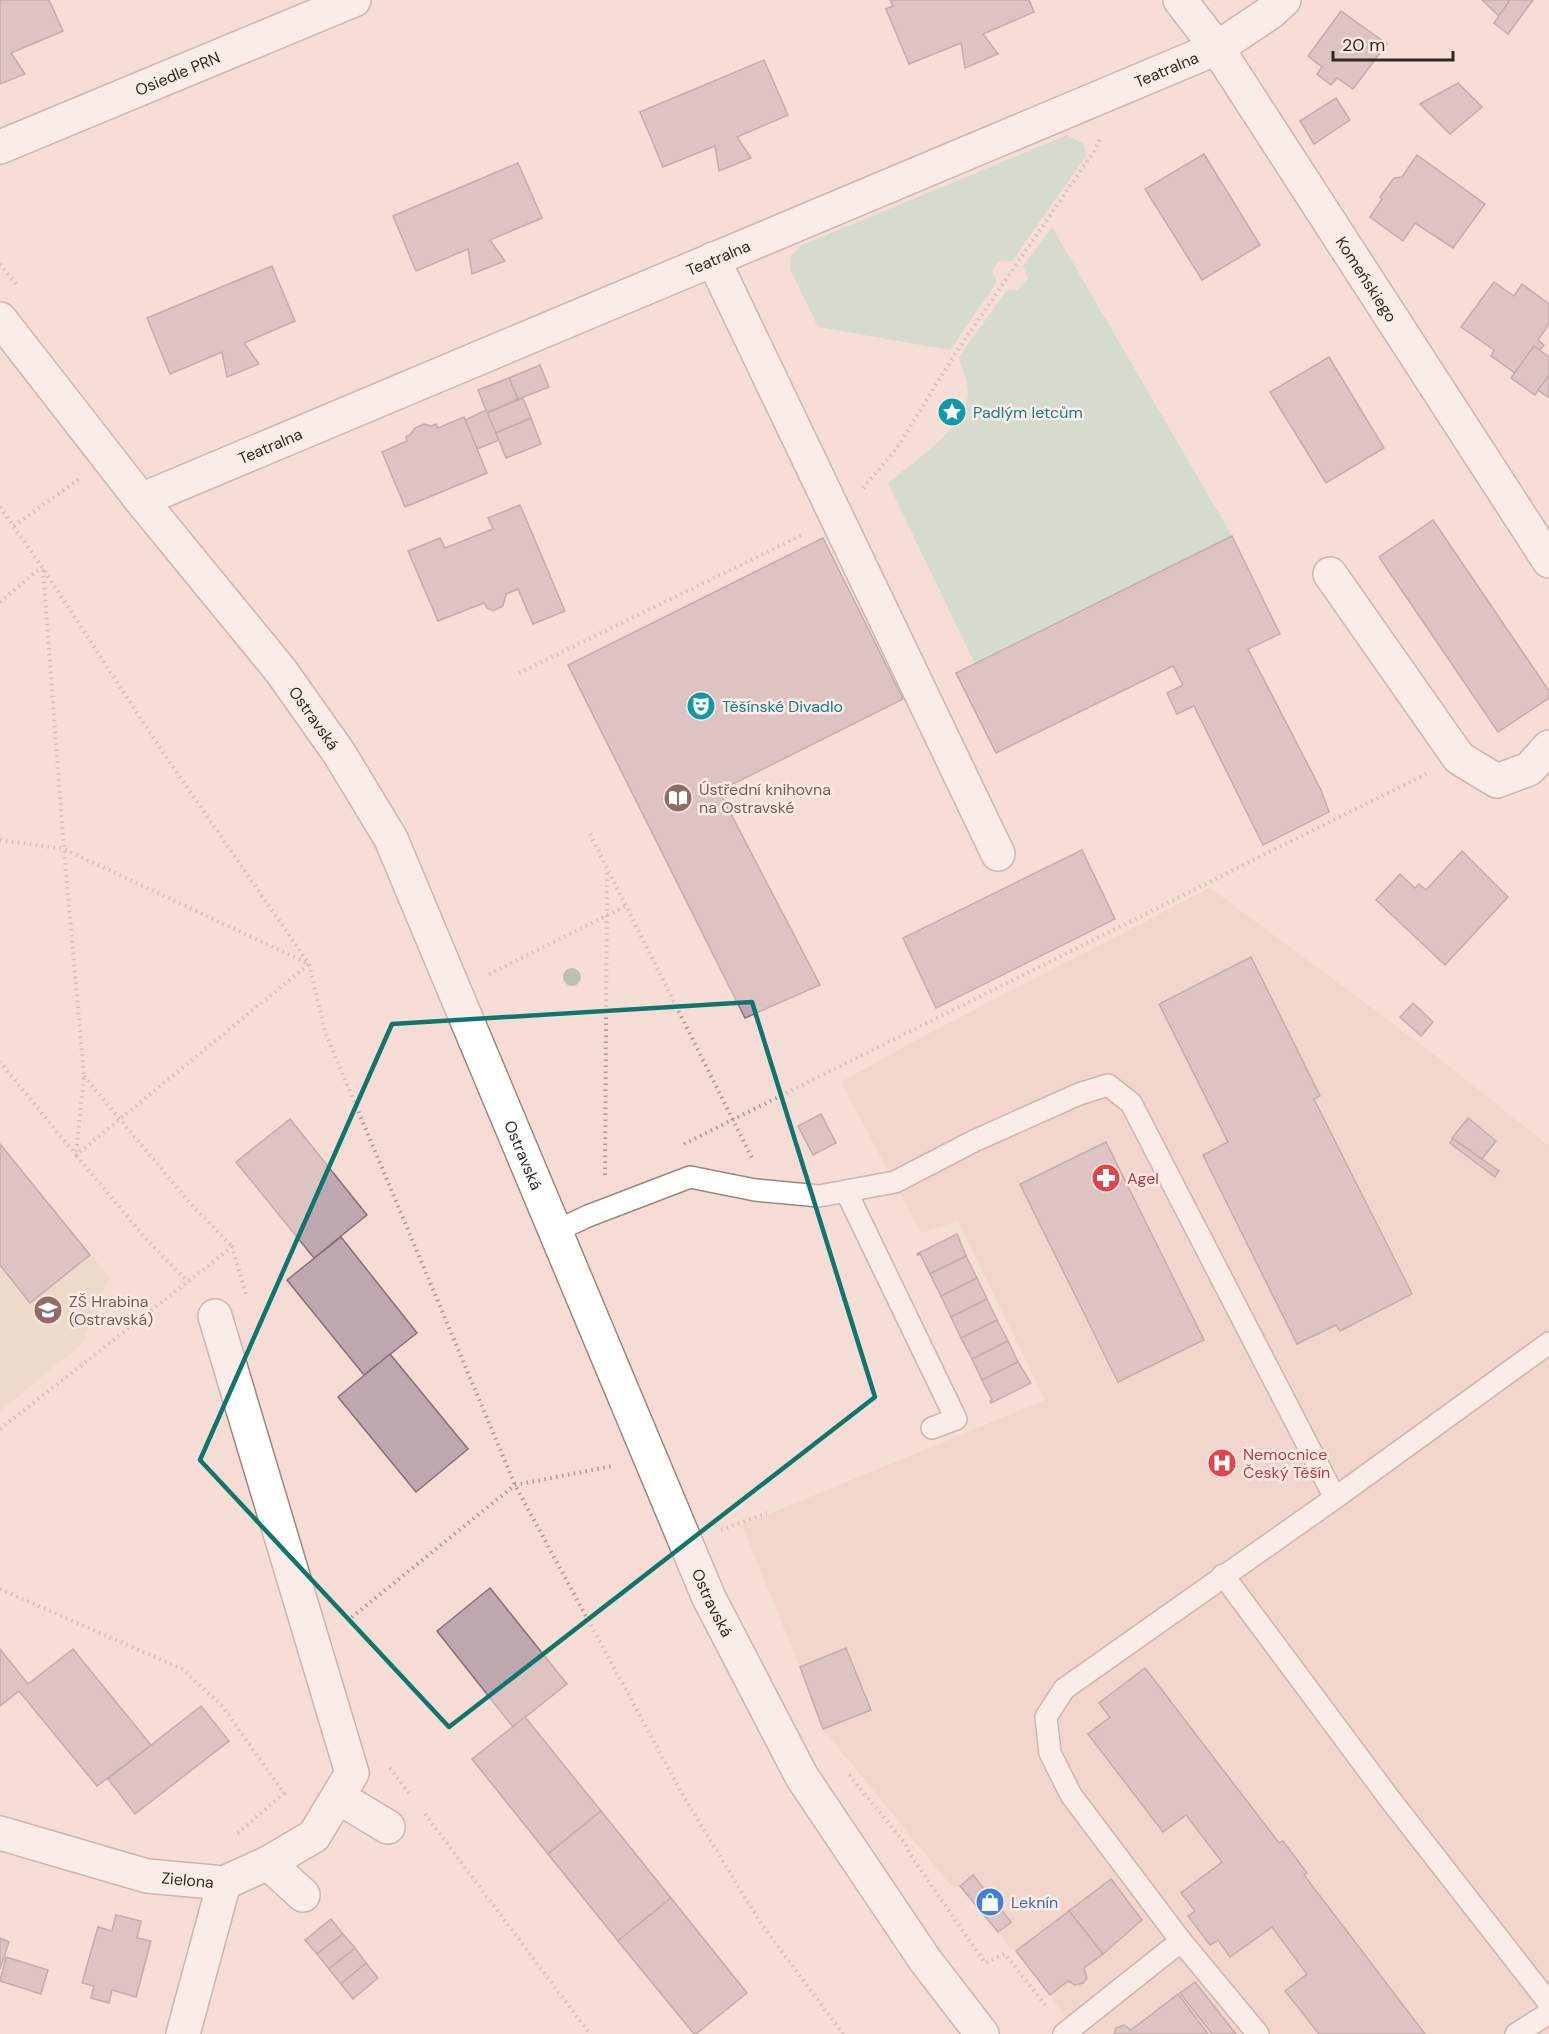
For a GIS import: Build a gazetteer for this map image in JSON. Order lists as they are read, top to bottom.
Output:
{
  "streets": {
    "street": [
      "Teatralna",
      "Osiedle PRN",
      "Komeńskiego",
      "Ostravská",
      "Zielona"
    ]
  },
  "crossings": [
    ["Teatralna", "Komeńskiego"],
    ["Teatralna", "Ostravská"]
  ],
  "places": {
    "place": ["Padlým letcům"],
    "theatre": ["Těšínské Divadlo"],
    "library": ["Ústřední knihovna na Ostravské"],
    "pharmacy": ["Agel"],
    "school or university": ["ZŠ Hrabina (Ostravská)"],
    "hospital": ["Nemocnice Český Těšín"],
    "shop": ["Leknín"]
  },
  "scale_bar": "20 m"
}
